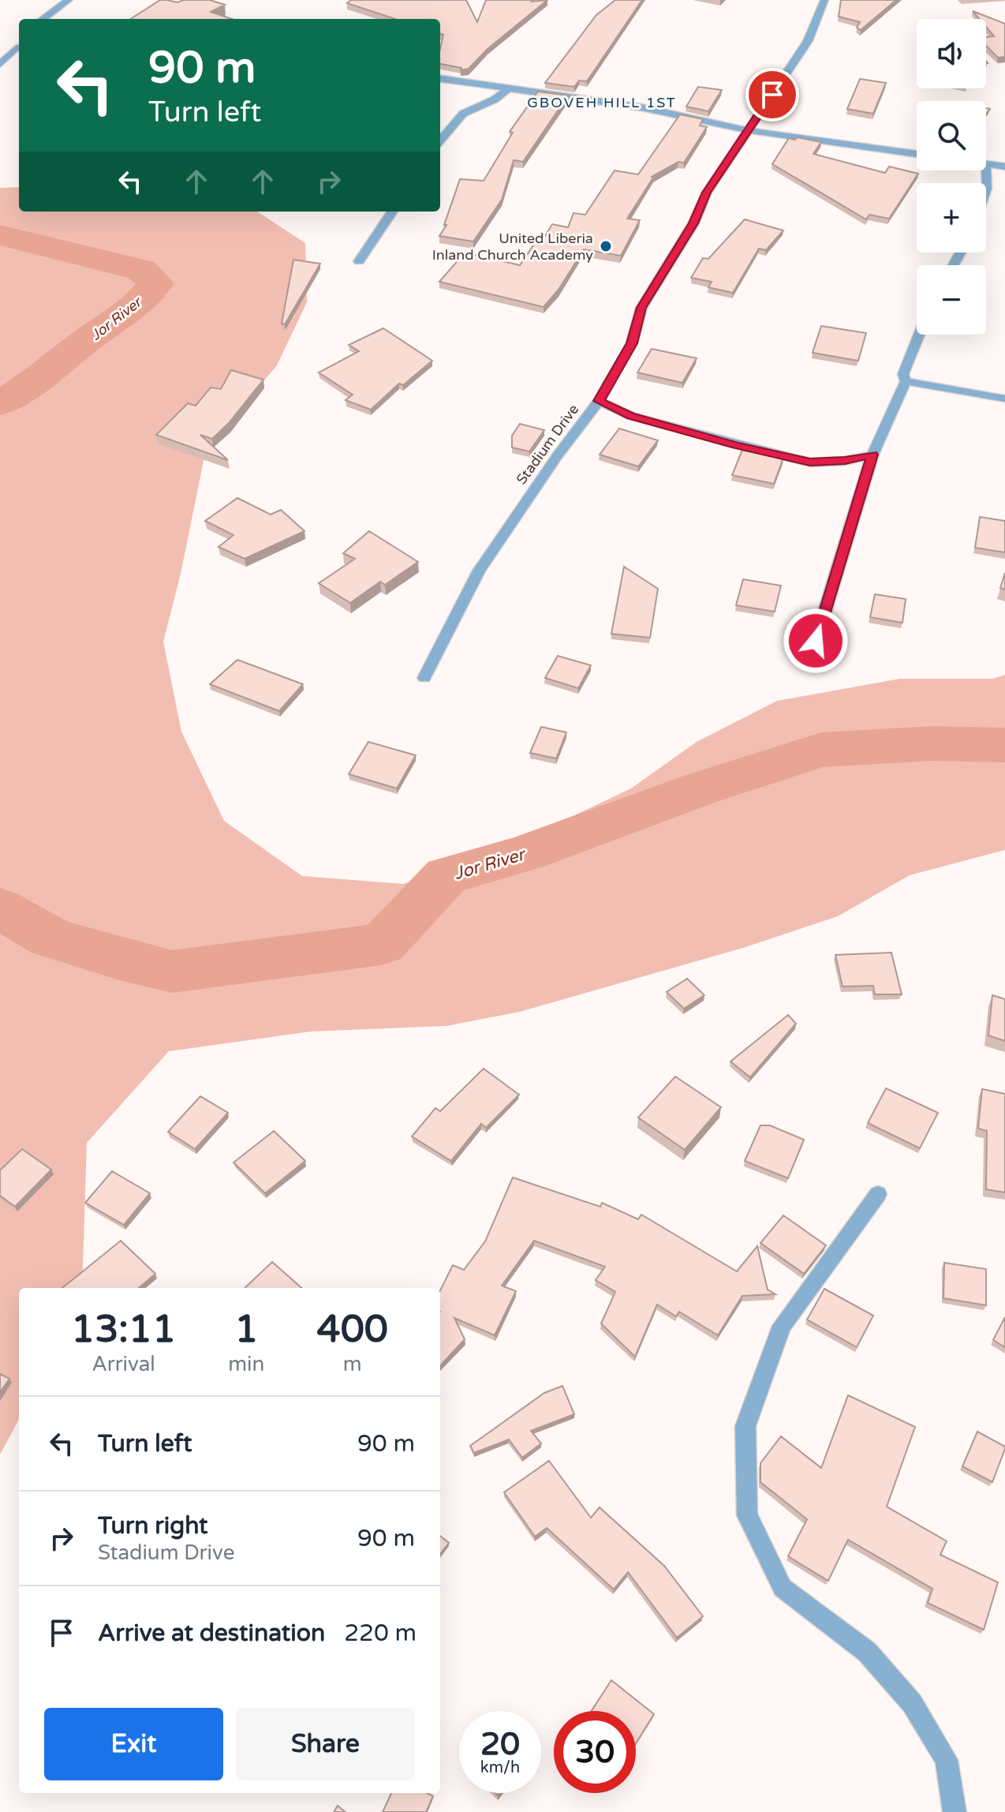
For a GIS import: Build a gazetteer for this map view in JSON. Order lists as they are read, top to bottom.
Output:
{
  "streets": {
    "street": ["Stadium Drive"]
  },
  "districts": ["GBOVEH HILL 1ST"],
  "water": ["Jor River"],
  "places": ["United Liberia Inland Church Academy"],
  "page": {
    "map_buttons": ["+", "−"],
    "turn": ["90 m", "Turn left"],
    "eta": [
      "13:11",
      "Arrival",
      "1",
      "min",
      "400",
      "m"
    ],
    "list": [
      {
        "name": "Turn left",
        "value": "90 m"
      },
      {
        "name": "Turn right",
        "note": "Stadium Drive",
        "value": "90 m"
      },
      {
        "name": "Arrive at destination",
        "value": "220 m"
      }
    ],
    "buttons": ["Exit", "Share"],
    "speed": "20 km/h",
    "limit": "30"
  }
}
